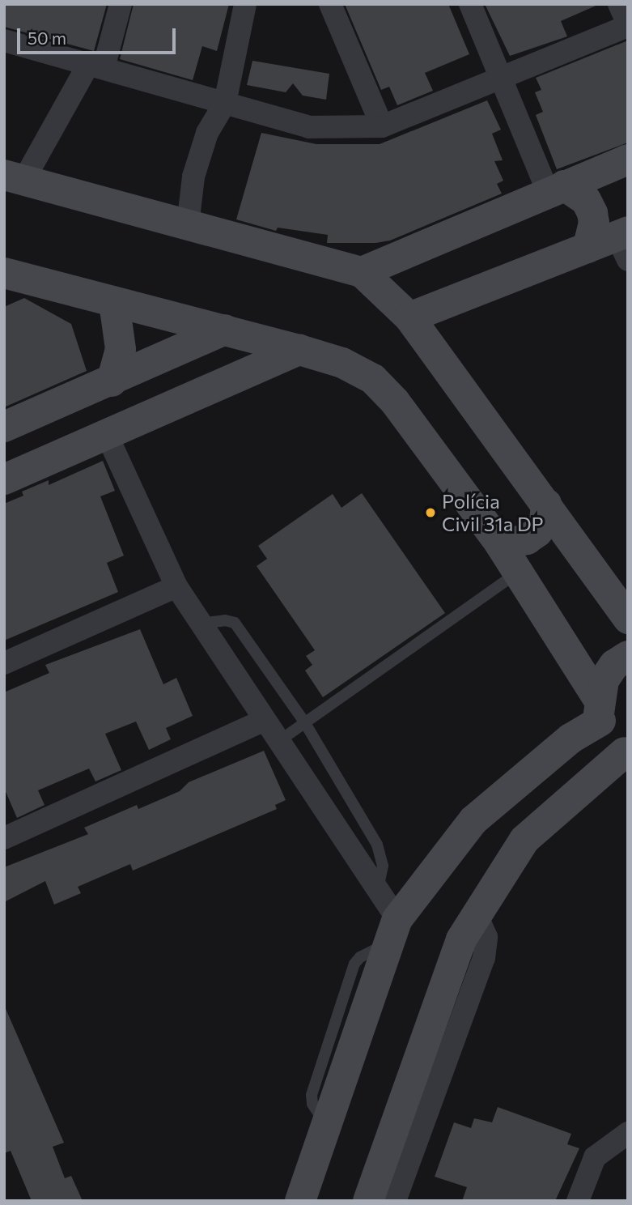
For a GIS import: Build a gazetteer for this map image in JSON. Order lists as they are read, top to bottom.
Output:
{
  "places": ["Polícia Civil 31a DP"],
  "scale_bar": "50 m"
}
